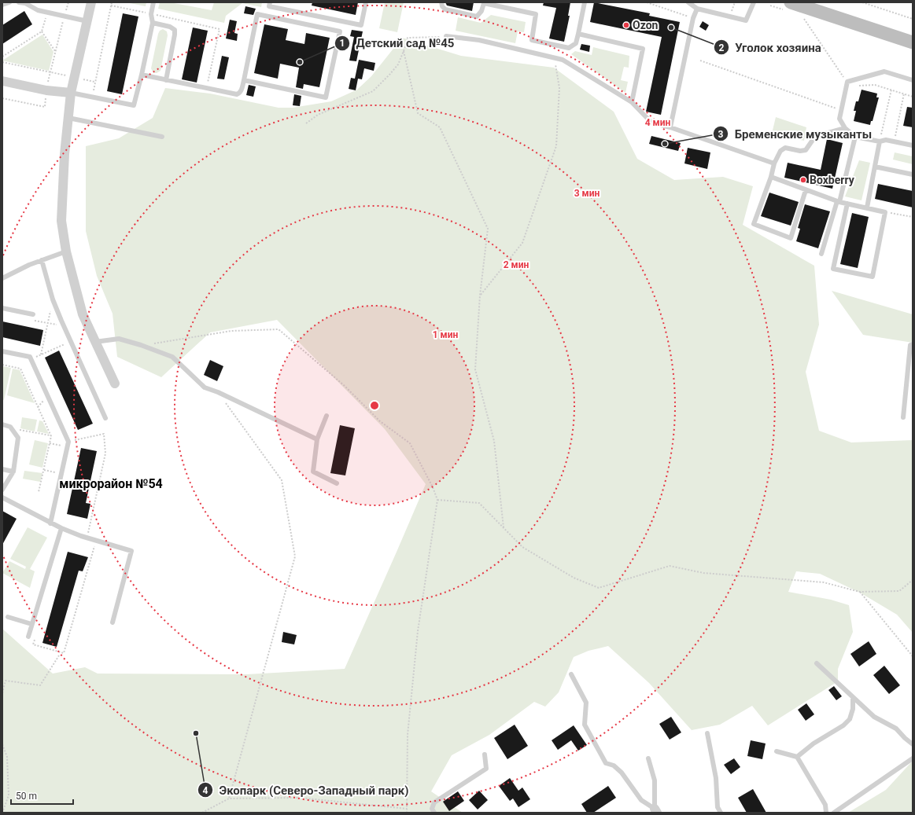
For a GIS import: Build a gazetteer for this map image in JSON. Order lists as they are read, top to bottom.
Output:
{
  "districts": ["микрорайон №54"],
  "places": [
    "Ozon",
    "Уголок хозяина",
    "Детский сад №45",
    "Бременские музыканты",
    "Boxberry",
    "Экопарк (Северо-Западный парк)"
  ],
  "scale_bar": "50 m",
  "rings": [
    "4 мин",
    "3 мин",
    "2 мин",
    "1 мин"
  ]
}
